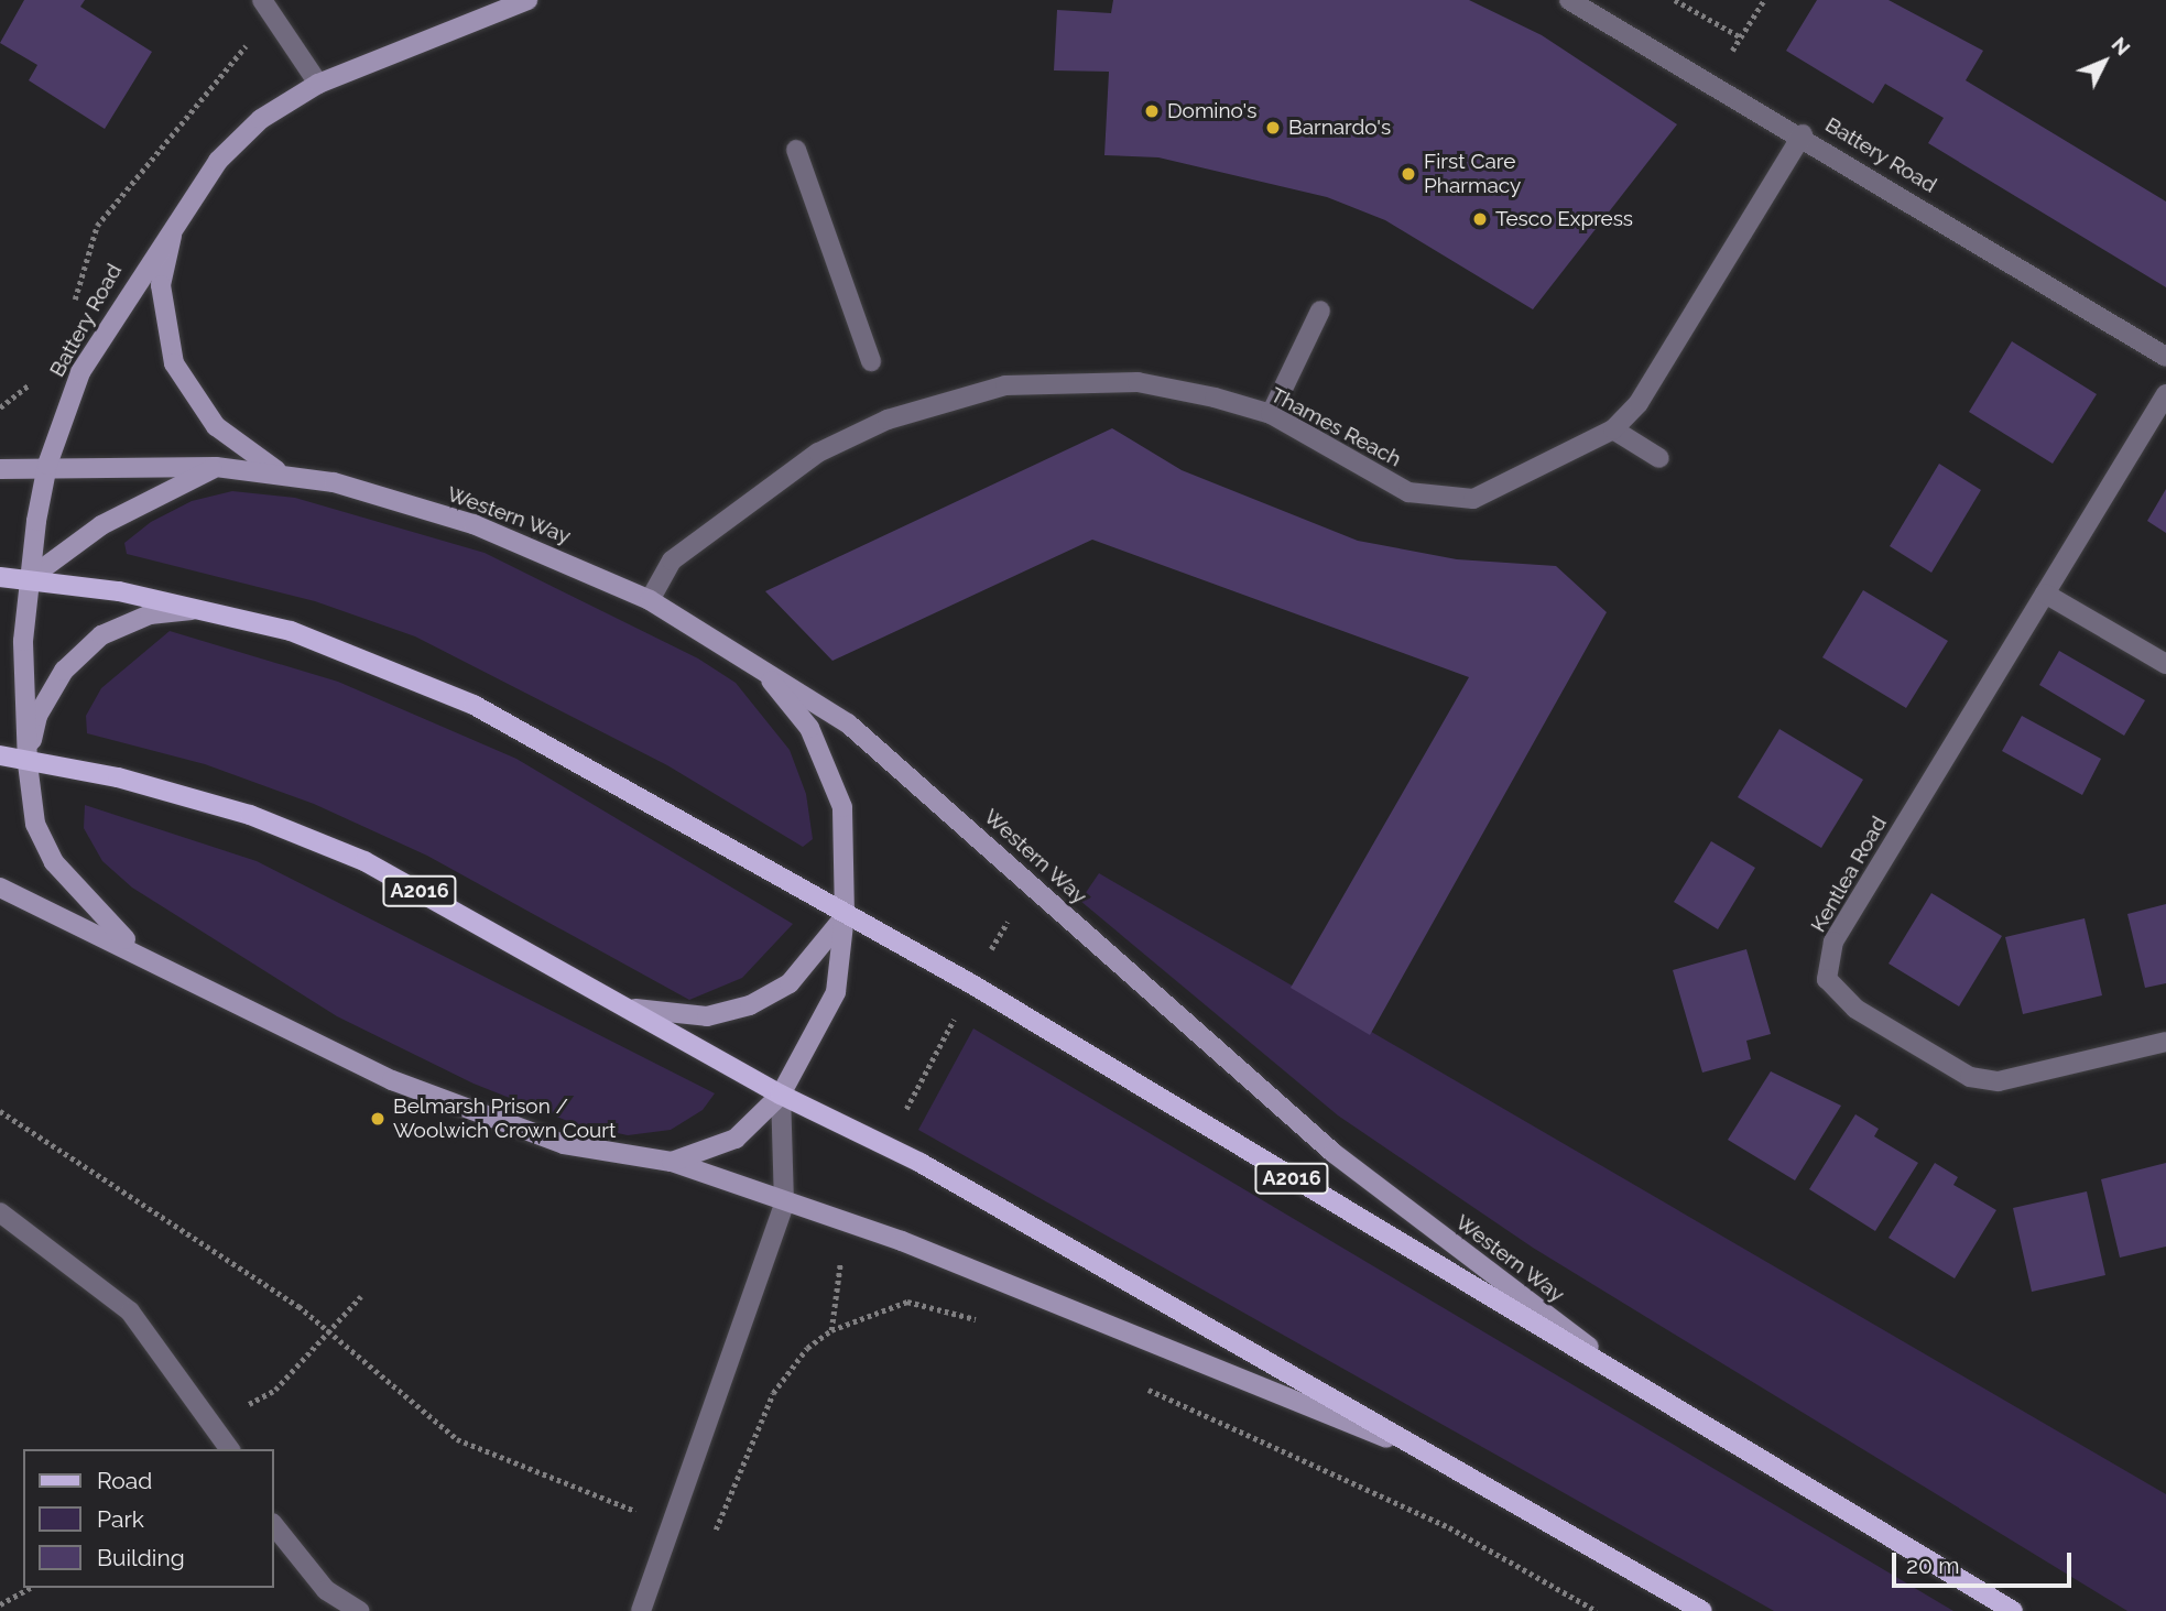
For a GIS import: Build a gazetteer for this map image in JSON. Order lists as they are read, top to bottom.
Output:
{
  "streets": {
    "main road": ["Western Way", "A2016"],
    "street": ["Battery Road", "Thames Reach", "Kentlea Road"]
  },
  "crossings": [
    ["Battery Road", "Thames Reach"],
    ["Battery Road", "Western Way"],
    ["Battery Road", "A2016"],
    ["Thames Reach", "Western Way"],
    ["Western Way", "A2016"]
  ],
  "places": [
    "Domino's",
    "Barnardo's",
    "First Care Pharmacy",
    "Tesco Express",
    "Belmarsh Prison / Woolwich Crown Court"
  ],
  "legend": ["Road", "Park", "Building"],
  "scale_bar": "20 m",
  "north": "top right"
}
